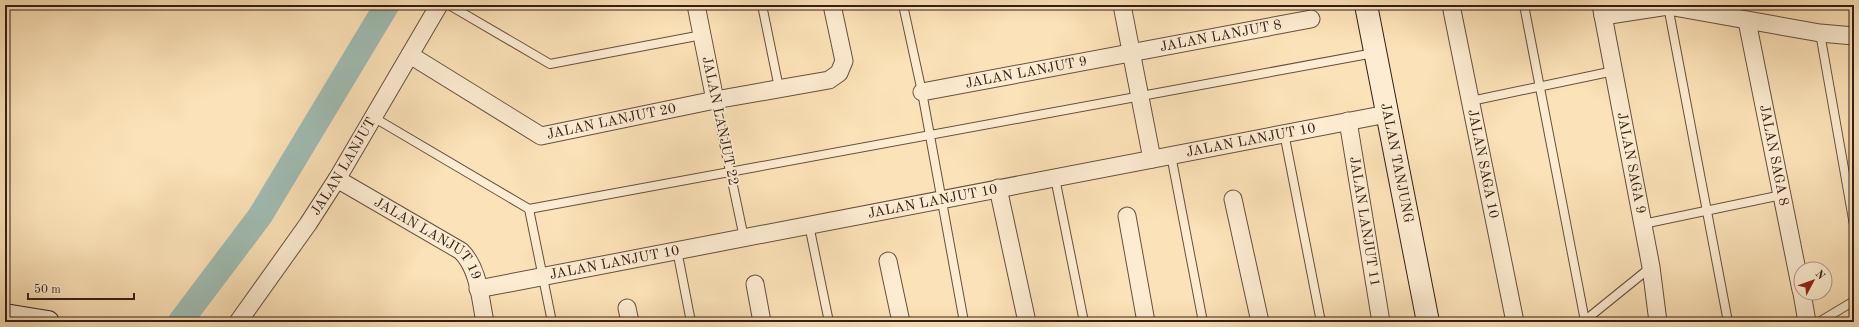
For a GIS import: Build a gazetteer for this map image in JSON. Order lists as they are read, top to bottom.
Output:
{
  "streets": {
    "street": [
      "JALAN LANJUT 8",
      "JALAN LANJUT 9",
      "JALAN LANJUT 20",
      "JALAN LANJUT 22",
      "JALAN LANJUT 10",
      "JALAN SAGA 8",
      "JALAN TANJUNG",
      "JALAN SAGA 10",
      "JALAN SAGA 9",
      "JALAN LANJUT",
      "JALAN LANJUT 11",
      "JALAN LANJUT 19"
    ]
  },
  "crossings": [
    ["JALAN LANJUT 8", "JALAN LANJUT 9"],
    ["JALAN LANJUT 20", "JALAN LANJUT 22"],
    ["JALAN LANJUT 20", "JALAN LANJUT"],
    ["JALAN LANJUT 22", "JALAN LANJUT 10"],
    ["JALAN LANJUT 10", "JALAN TANJUNG"],
    ["JALAN LANJUT 10", "JALAN LANJUT 11"],
    ["JALAN LANJUT 10", "JALAN LANJUT 19"],
    ["JALAN LANJUT", "JALAN LANJUT 19"]
  ],
  "scale_bar": "50 m",
  "north": "top right"
}
